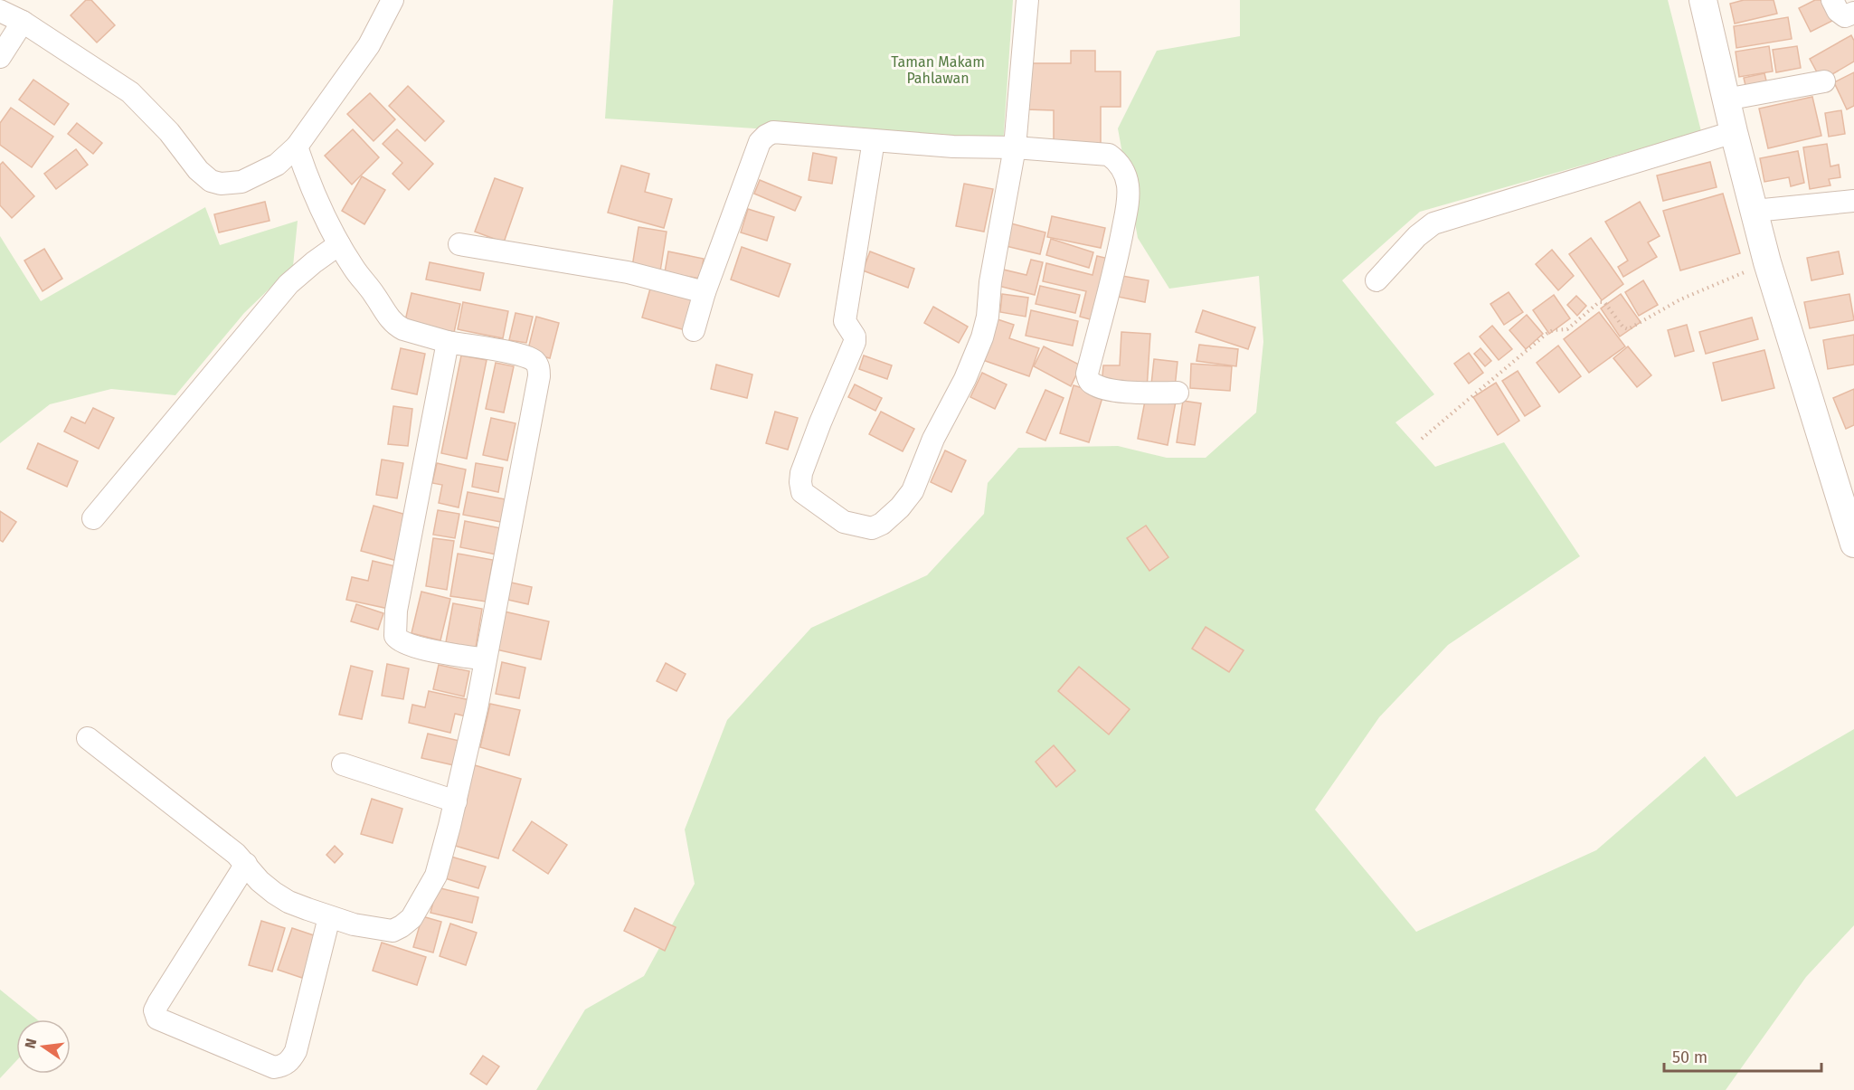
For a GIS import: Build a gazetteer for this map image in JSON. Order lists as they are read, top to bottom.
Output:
{
  "parks": ["Taman Makam Pahlawan"],
  "scale_bar": "50 m",
  "north": "left"
}
